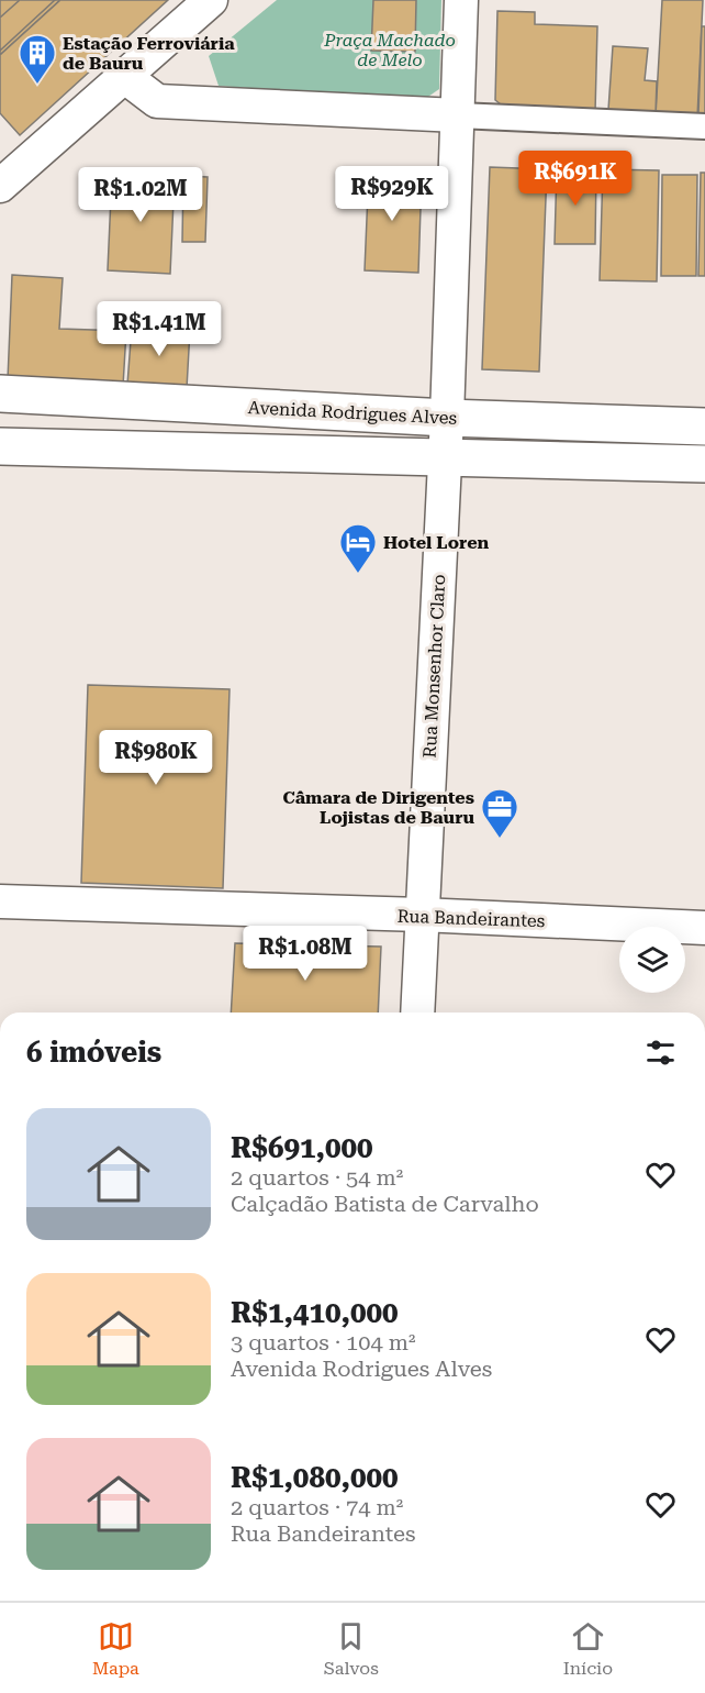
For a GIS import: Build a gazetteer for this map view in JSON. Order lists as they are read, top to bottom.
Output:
{
  "streets": {
    "main road": ["Avenida Rodrigues Alves"],
    "street": ["Rua Monsenhor Claro", "Rua Bandeirantes"]
  },
  "crossings": [
    ["Avenida Rodrigues Alves", "Rua Monsenhor Claro"],
    ["Rua Monsenhor Claro", "Rua Bandeirantes"]
  ],
  "parks": ["Praça Machado de Melo"],
  "places": {
    "building": ["Estação Ferroviária de Bauru"],
    "hotel": ["Hotel Loren"],
    "office": ["Câmara de Dirigentes Lojistas de Bauru"]
  },
  "page": {
    "price": [
      "R$691K",
      "R$929K",
      "R$1.02M",
      "R$1.41M",
      "R$980K",
      "R$1.08M"
    ],
    "heading": "6 imóveis",
    "list": [
      {
        "name": "R$691,000",
        "note": "2 quartos · 54 m² · Calçadão Batista de Carvalho"
      },
      {
        "name": "R$1,410,000",
        "note": "3 quartos · 104 m² · Avenida Rodrigues Alves"
      },
      {
        "name": "R$1,080,000",
        "note": "2 quartos · 74 m² · Rua Bandeirantes"
      }
    ],
    "tabs": ["Mapa", "Salvos", "Início"]
  }
}
